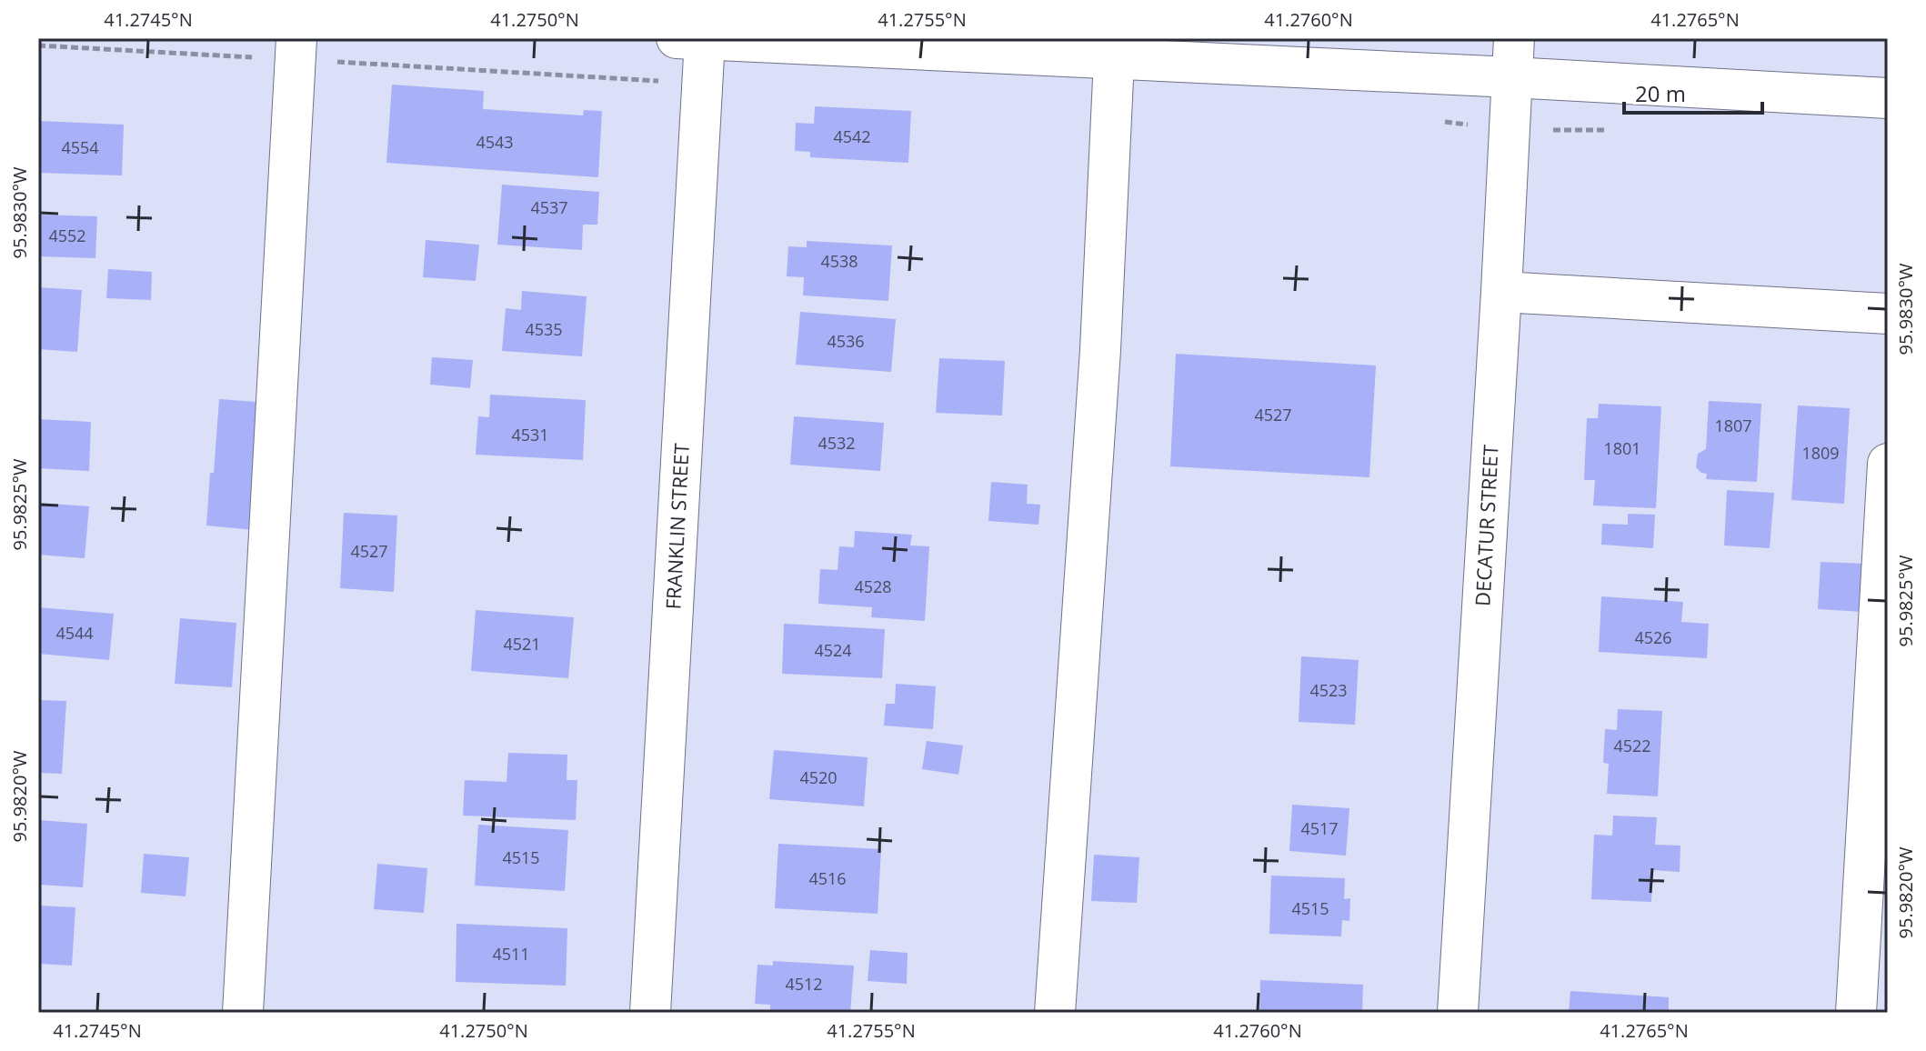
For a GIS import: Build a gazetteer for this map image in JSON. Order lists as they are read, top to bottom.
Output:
{
  "streets": {
    "street": ["DECATUR STREET", "FRANKLIN STREET"]
  },
  "house_numbers": [
    "4542",
    "4543",
    "4554",
    "4537",
    "4552",
    "4538",
    "4535",
    "4536",
    "4527",
    "1807",
    "4531",
    "4532",
    "1801",
    "1809",
    "4527",
    "4528",
    "4544",
    "4526",
    "4521",
    "4524",
    "4523",
    "4522",
    "4520",
    "4517",
    "4515",
    "4516",
    "4515",
    "4511",
    "4512"
  ],
  "scale_bar": "20 m",
  "coordinates": [
    "41.2745°N",
    "41.2750°N",
    "41.2755°N",
    "41.2760°N",
    "41.2765°N",
    "95.9830°W",
    "95.9825°W",
    "95.9820°W"
  ]
}
